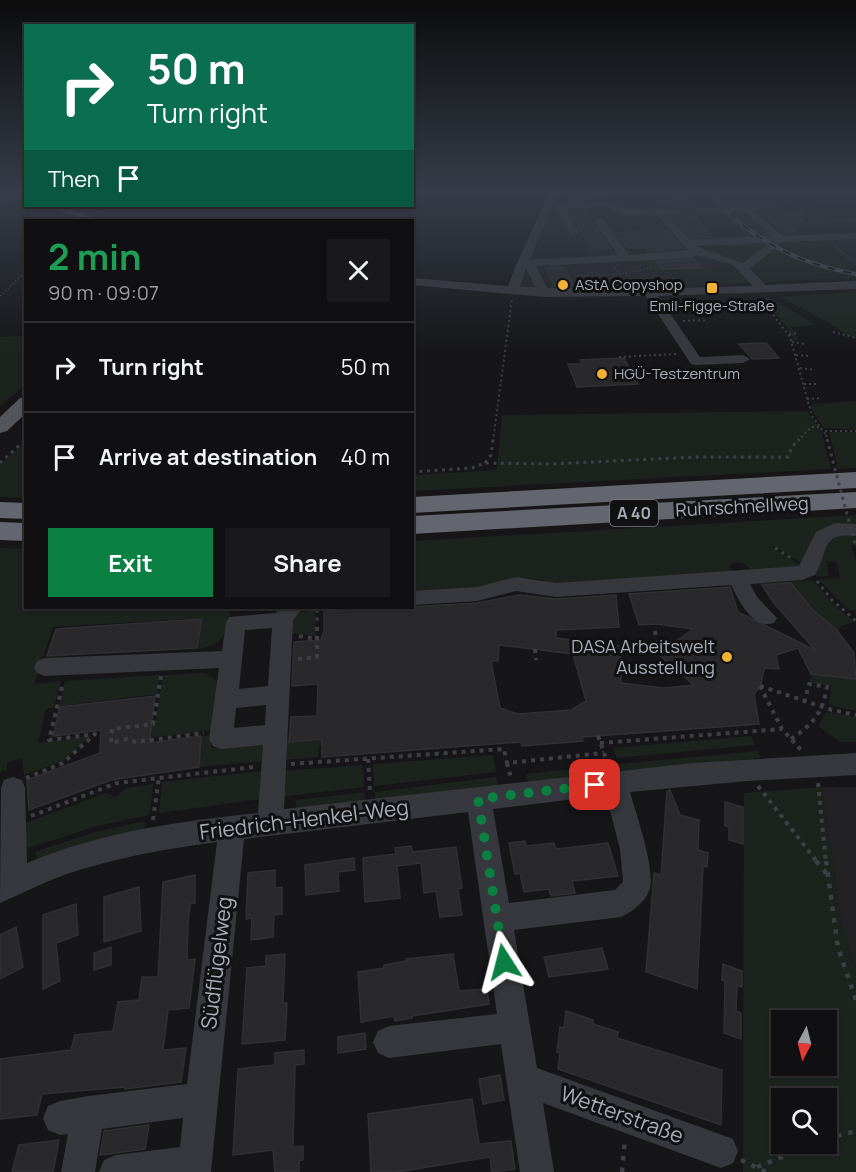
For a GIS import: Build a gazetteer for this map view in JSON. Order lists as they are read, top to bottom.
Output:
{
  "streets": {
    "highway": ["Ruhrschnellweg", "A 40"],
    "street": ["Friedrich-Henkel-Weg", "Südflügelweg", "Wetterstraße"]
  },
  "crossings": [
    ["Friedrich-Henkel-Weg", "Südflügelweg"]
  ],
  "places": {
    "other": ["AStA Copyshop", "HGÜ-Testzentrum", "DASA Arbeitswelt Ausstellung"],
    "transit": ["Emil-Figge-Straße"]
  },
  "north": "bottom",
  "page": {
    "turn": ["50 m", "Turn right"],
    "then": "Then",
    "heading": ["2 min", "90 m · 09:07"],
    "list": [
      {
        "name": "Turn right",
        "value": "50 m"
      },
      {
        "name": "Arrive at destination",
        "value": "40 m"
      }
    ],
    "buttons": ["Exit", "Share"]
  }
}
